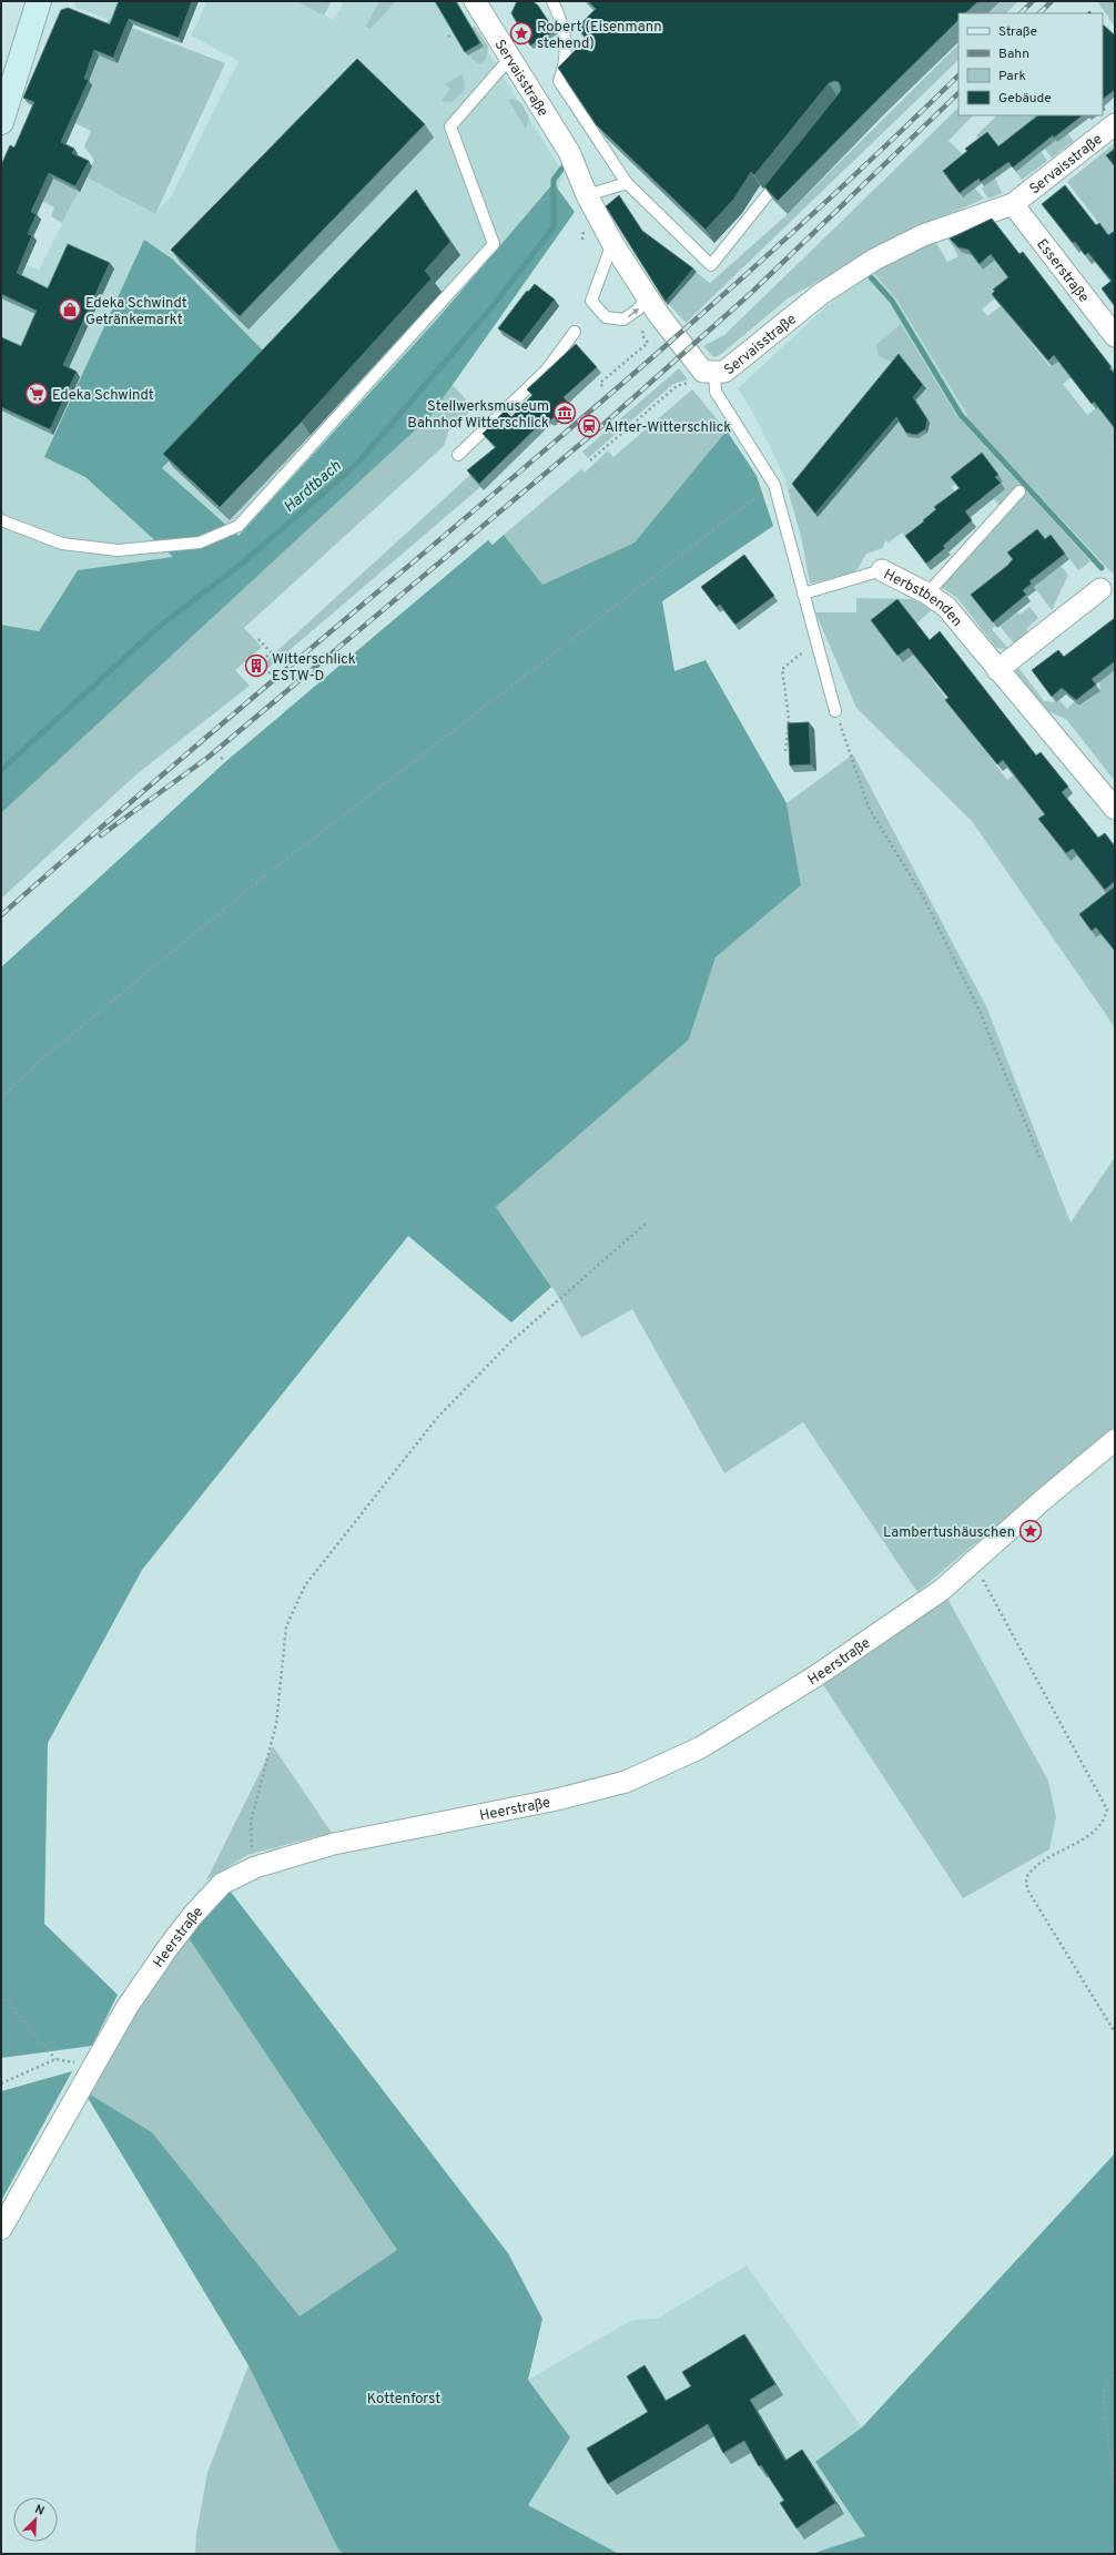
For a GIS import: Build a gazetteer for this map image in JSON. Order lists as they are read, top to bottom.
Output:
{
  "streets": {
    "street": [
      "Servaisstraße",
      "Esserstraße",
      "Herbstbenden",
      "Heerstraße"
    ]
  },
  "crossings": [
    ["Servaisstraße", "Esserstraße"]
  ],
  "water": ["Hardtbach"],
  "parks": ["Kottenforst"],
  "places": {
    "place": ["Robert (Eisenmann stehend)", "Lambertushäuschen"],
    "shop": ["Edeka Schwindt Getränkemarkt"],
    "supermarket": ["Edeka Schwindt"],
    "museum": ["Stellwerksmuseum Bahnhof Witterschlick"],
    "station": ["Alfter-Witterschlick"],
    "building": ["Witterschlick ESTW-D"]
  },
  "legend": [
    "Straße",
    "Bahn",
    "Park",
    "Gebäude"
  ],
  "north": "top right"
}
